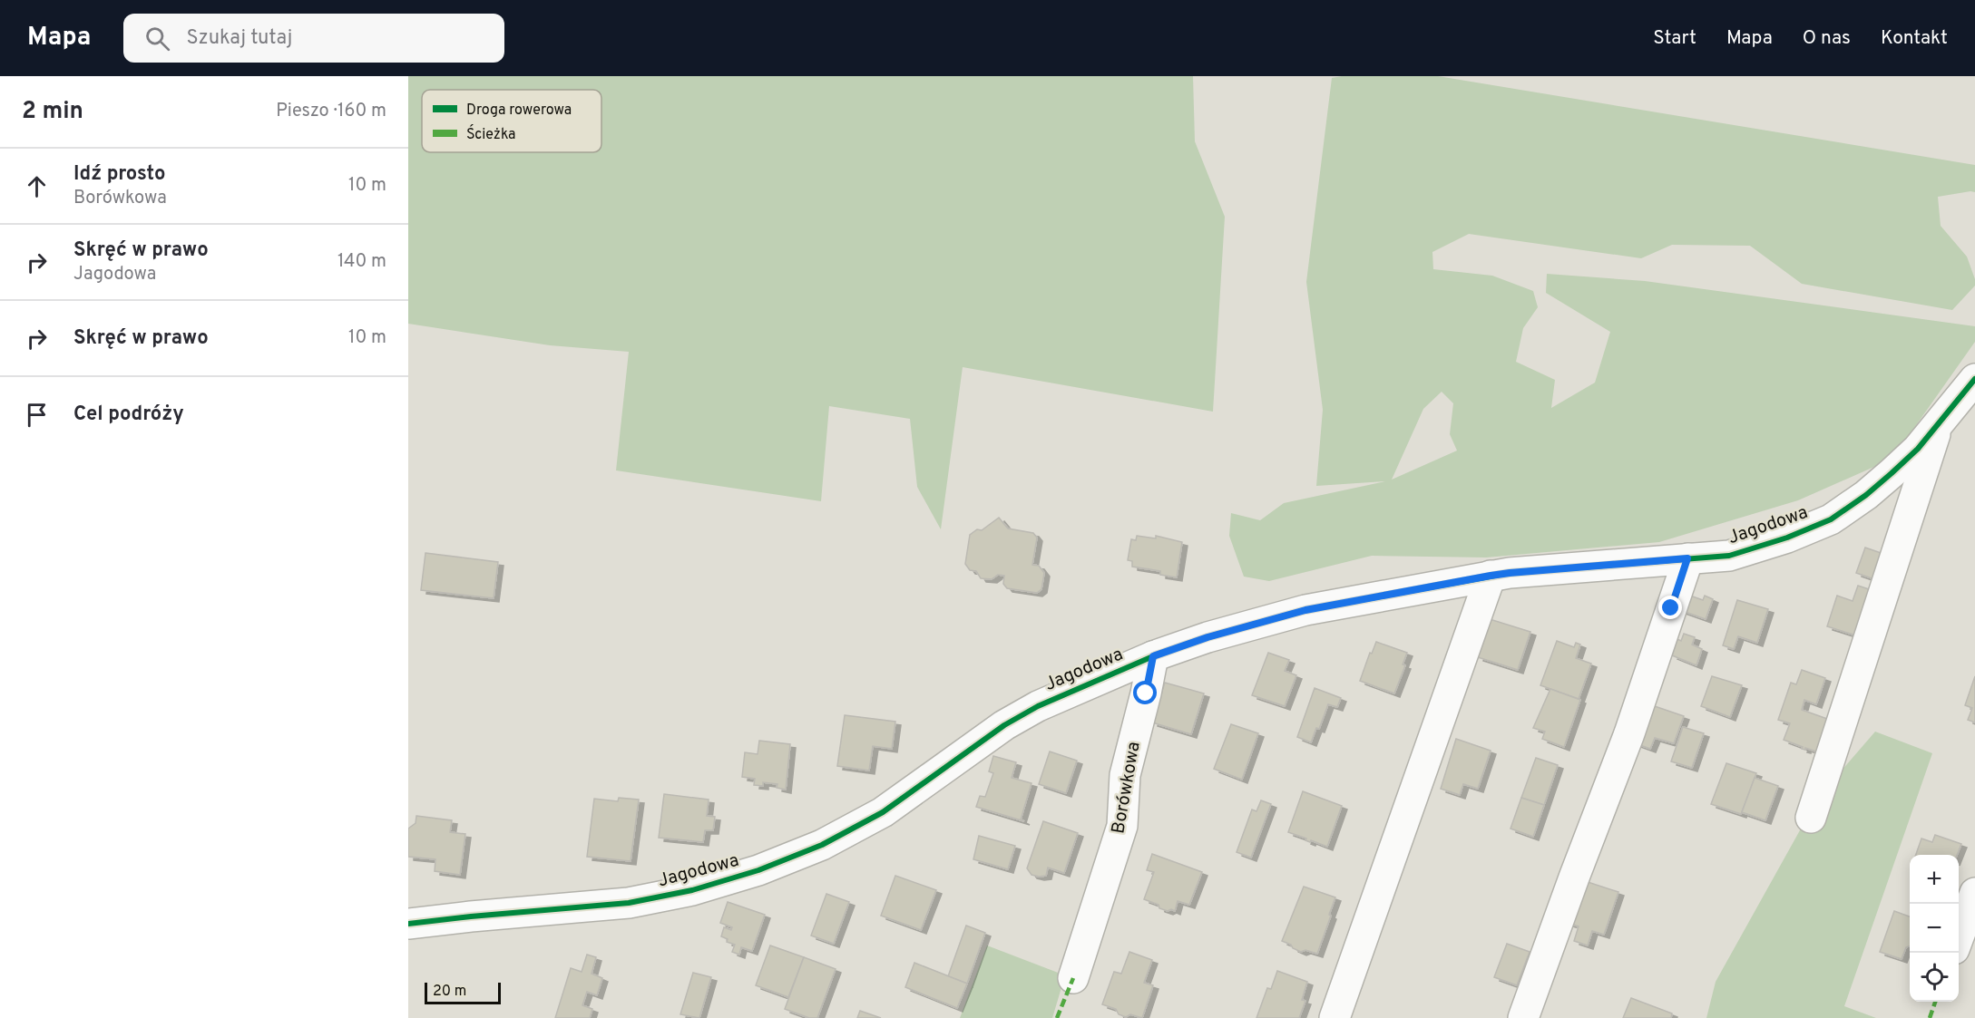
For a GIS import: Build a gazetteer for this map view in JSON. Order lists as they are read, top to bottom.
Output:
{
  "streets": {
    "street": ["Jagodowa", "Borówkowa"]
  },
  "crossings": [
    ["Jagodowa", "Borówkowa"]
  ],
  "legend": ["Droga rowerowa", "Ścieżka"],
  "scale_bar": "20 m",
  "page": {
    "header": "Mapa",
    "search": "Szukaj tutaj",
    "nav": [
      "Start",
      "Mapa",
      "O nas",
      "Kontakt"
    ],
    "heading": ["2 min", "Pieszo · 160 m"],
    "list": [
      ["Idź prosto", "Borówkowa", "10 m"],
      ["Skręć w prawo", "Jagodowa", "140 m"],
      ["Skręć w prawo", "10 m"],
      "Cel podróży"
    ],
    "map_buttons": ["+", "−"],
    "scale": "20 m"
  }
}
